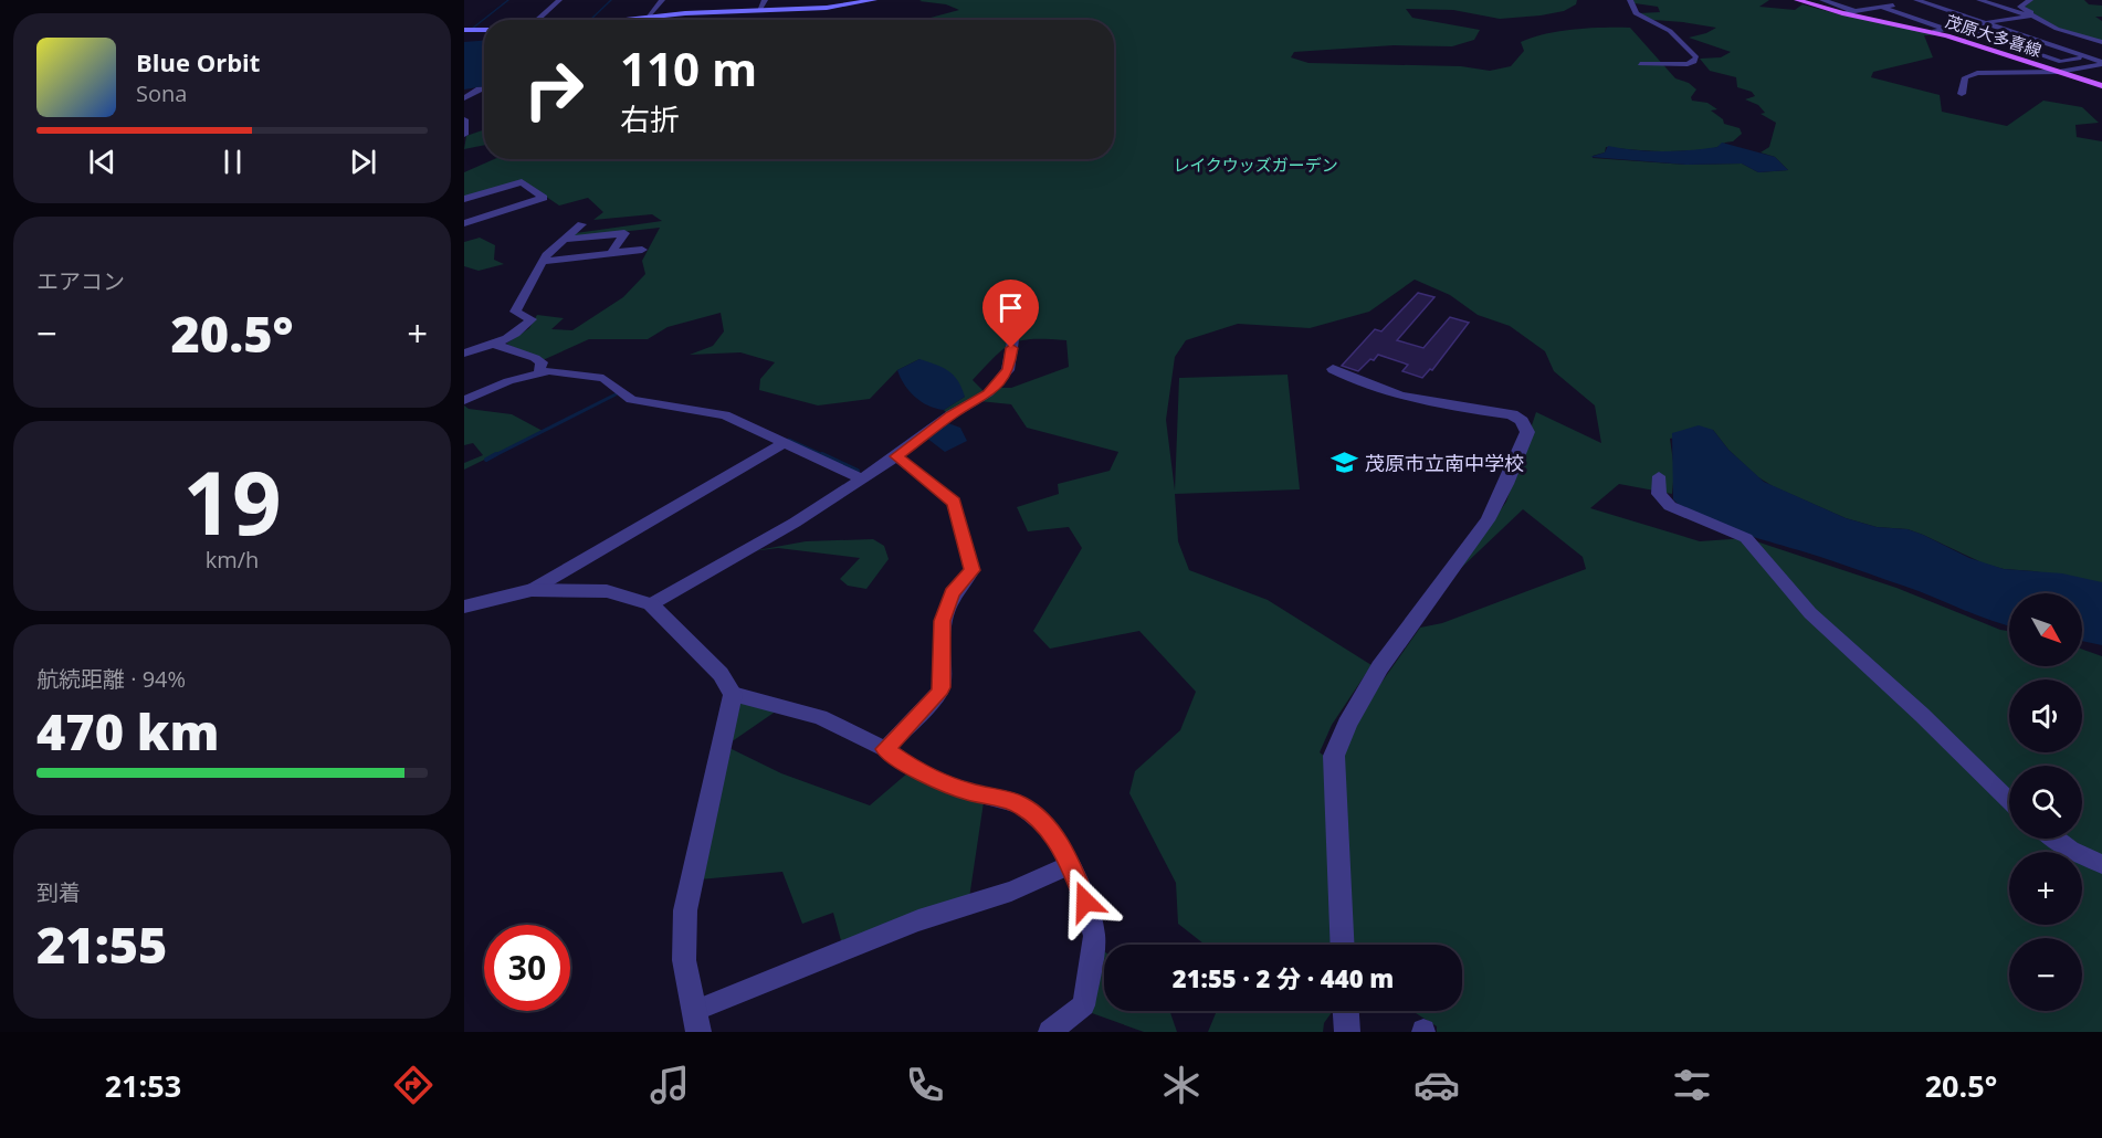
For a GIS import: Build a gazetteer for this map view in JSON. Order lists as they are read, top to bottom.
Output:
{
  "streets": {
    "main road": ["茂原大多喜線"]
  },
  "parks": ["レイクウッズガーデン"],
  "places": {
    "school or university": ["茂原市立南中学校"]
  },
  "north": "bottom right",
  "page": {
    "turn": ["110 m", "右折"],
    "song": ["Blue Orbit", "Sona"],
    "tile": [
      "エアコン",
      ["19", "km/h"],
      ["航続距離 · 94%", "470 km"],
      ["到着", "21:55"]
    ],
    "heat": ["−", "20.5°", "+"],
    "map_buttons": ["+", "−"],
    "limit": "30",
    "trip": "21:55 · 2 分 · 440 m",
    "tabs": ["21:53", "20.5°"]
  }
}
